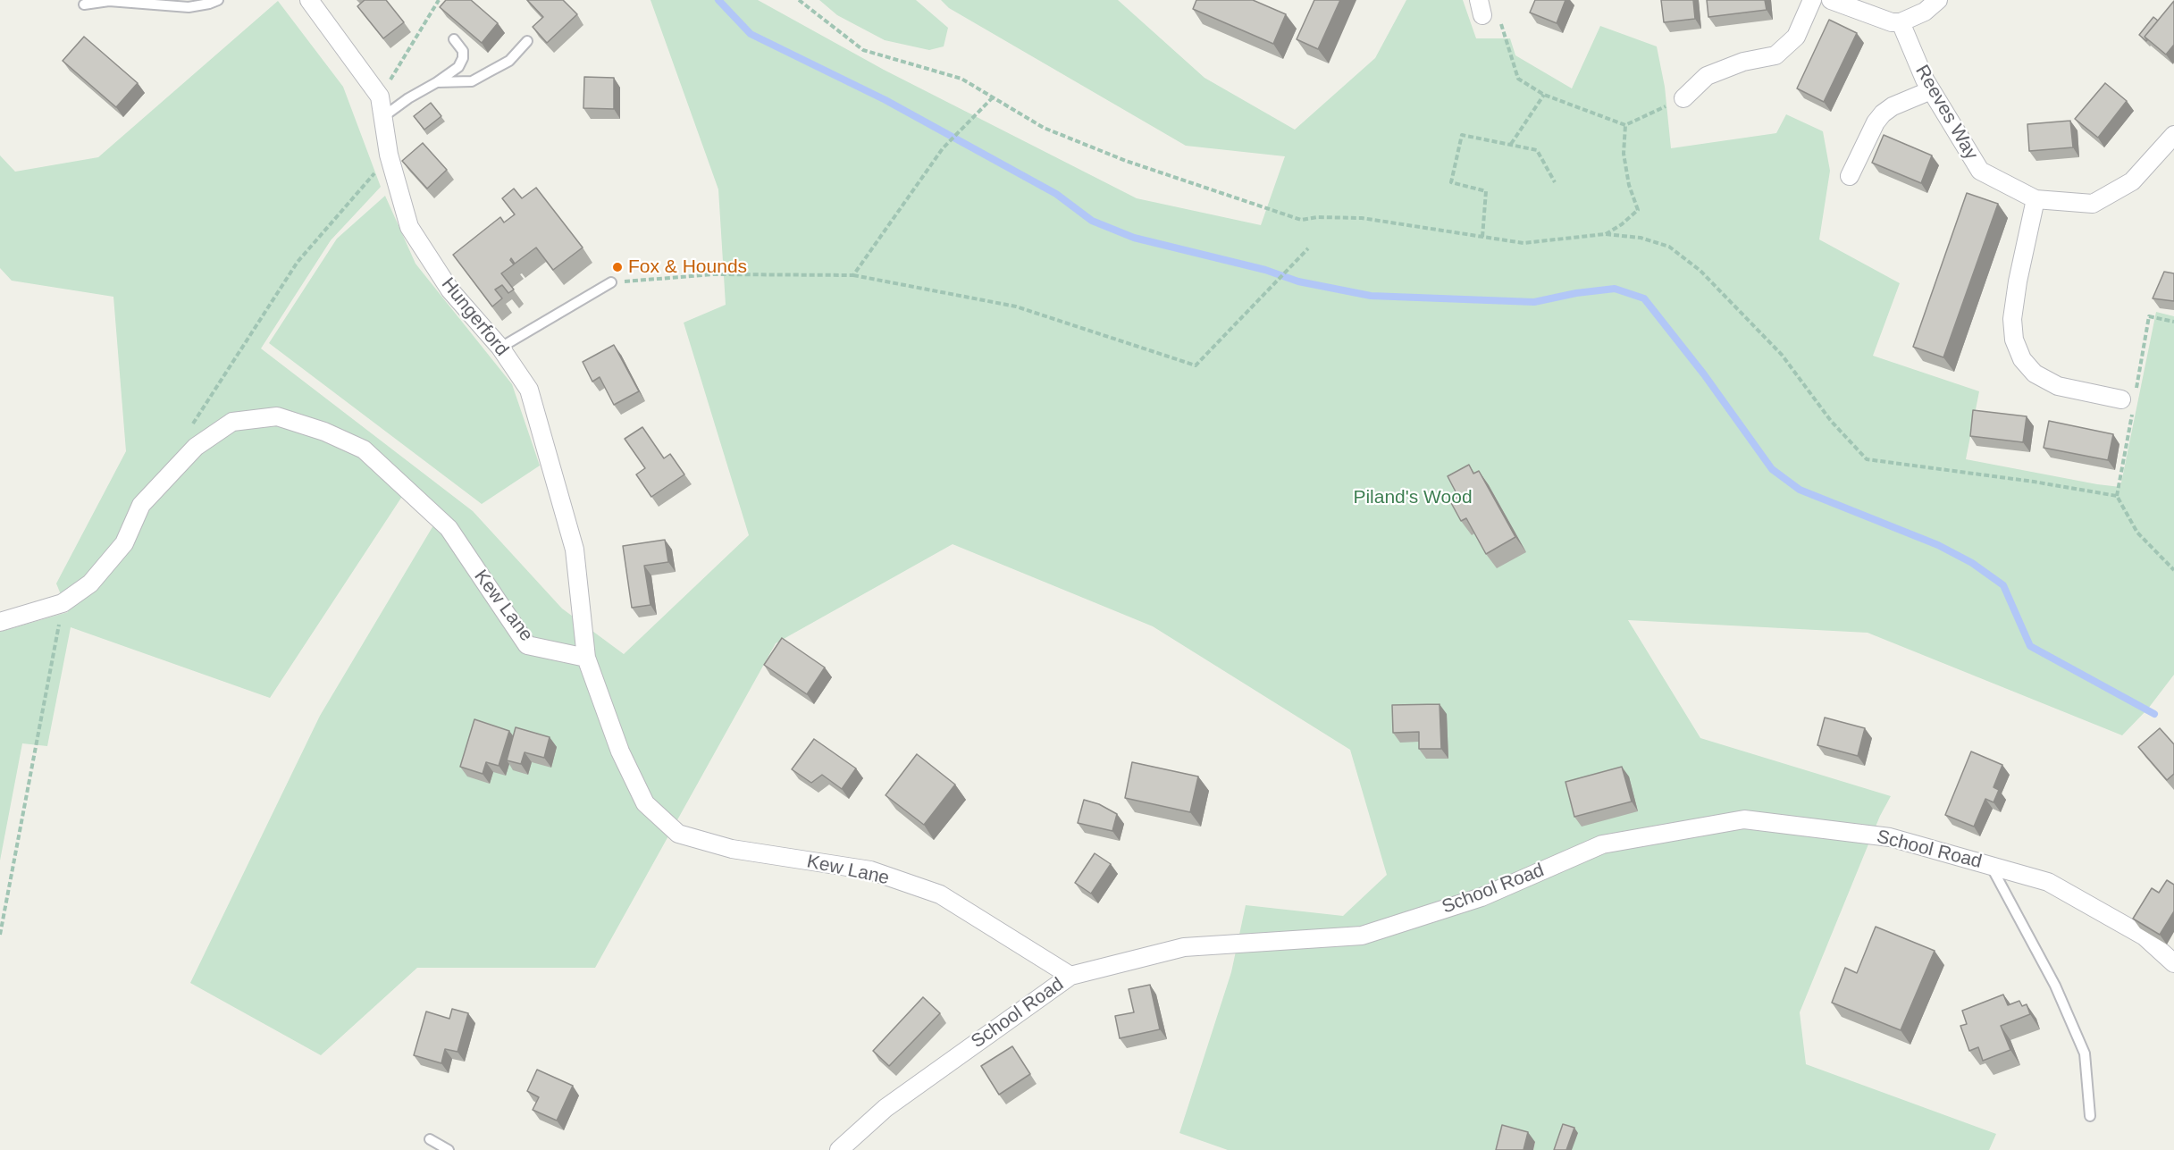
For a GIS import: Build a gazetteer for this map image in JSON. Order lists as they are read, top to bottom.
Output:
{
  "streets": {
    "street": [
      "Reeves Way",
      "Hungerford",
      "Kew Lane",
      "School Road"
    ]
  },
  "crossings": [
    ["Hungerford", "Kew Lane"],
    ["Kew Lane", "School Road"]
  ],
  "parks": ["Piland's Wood"],
  "places": ["Fox & Hounds"]
}
